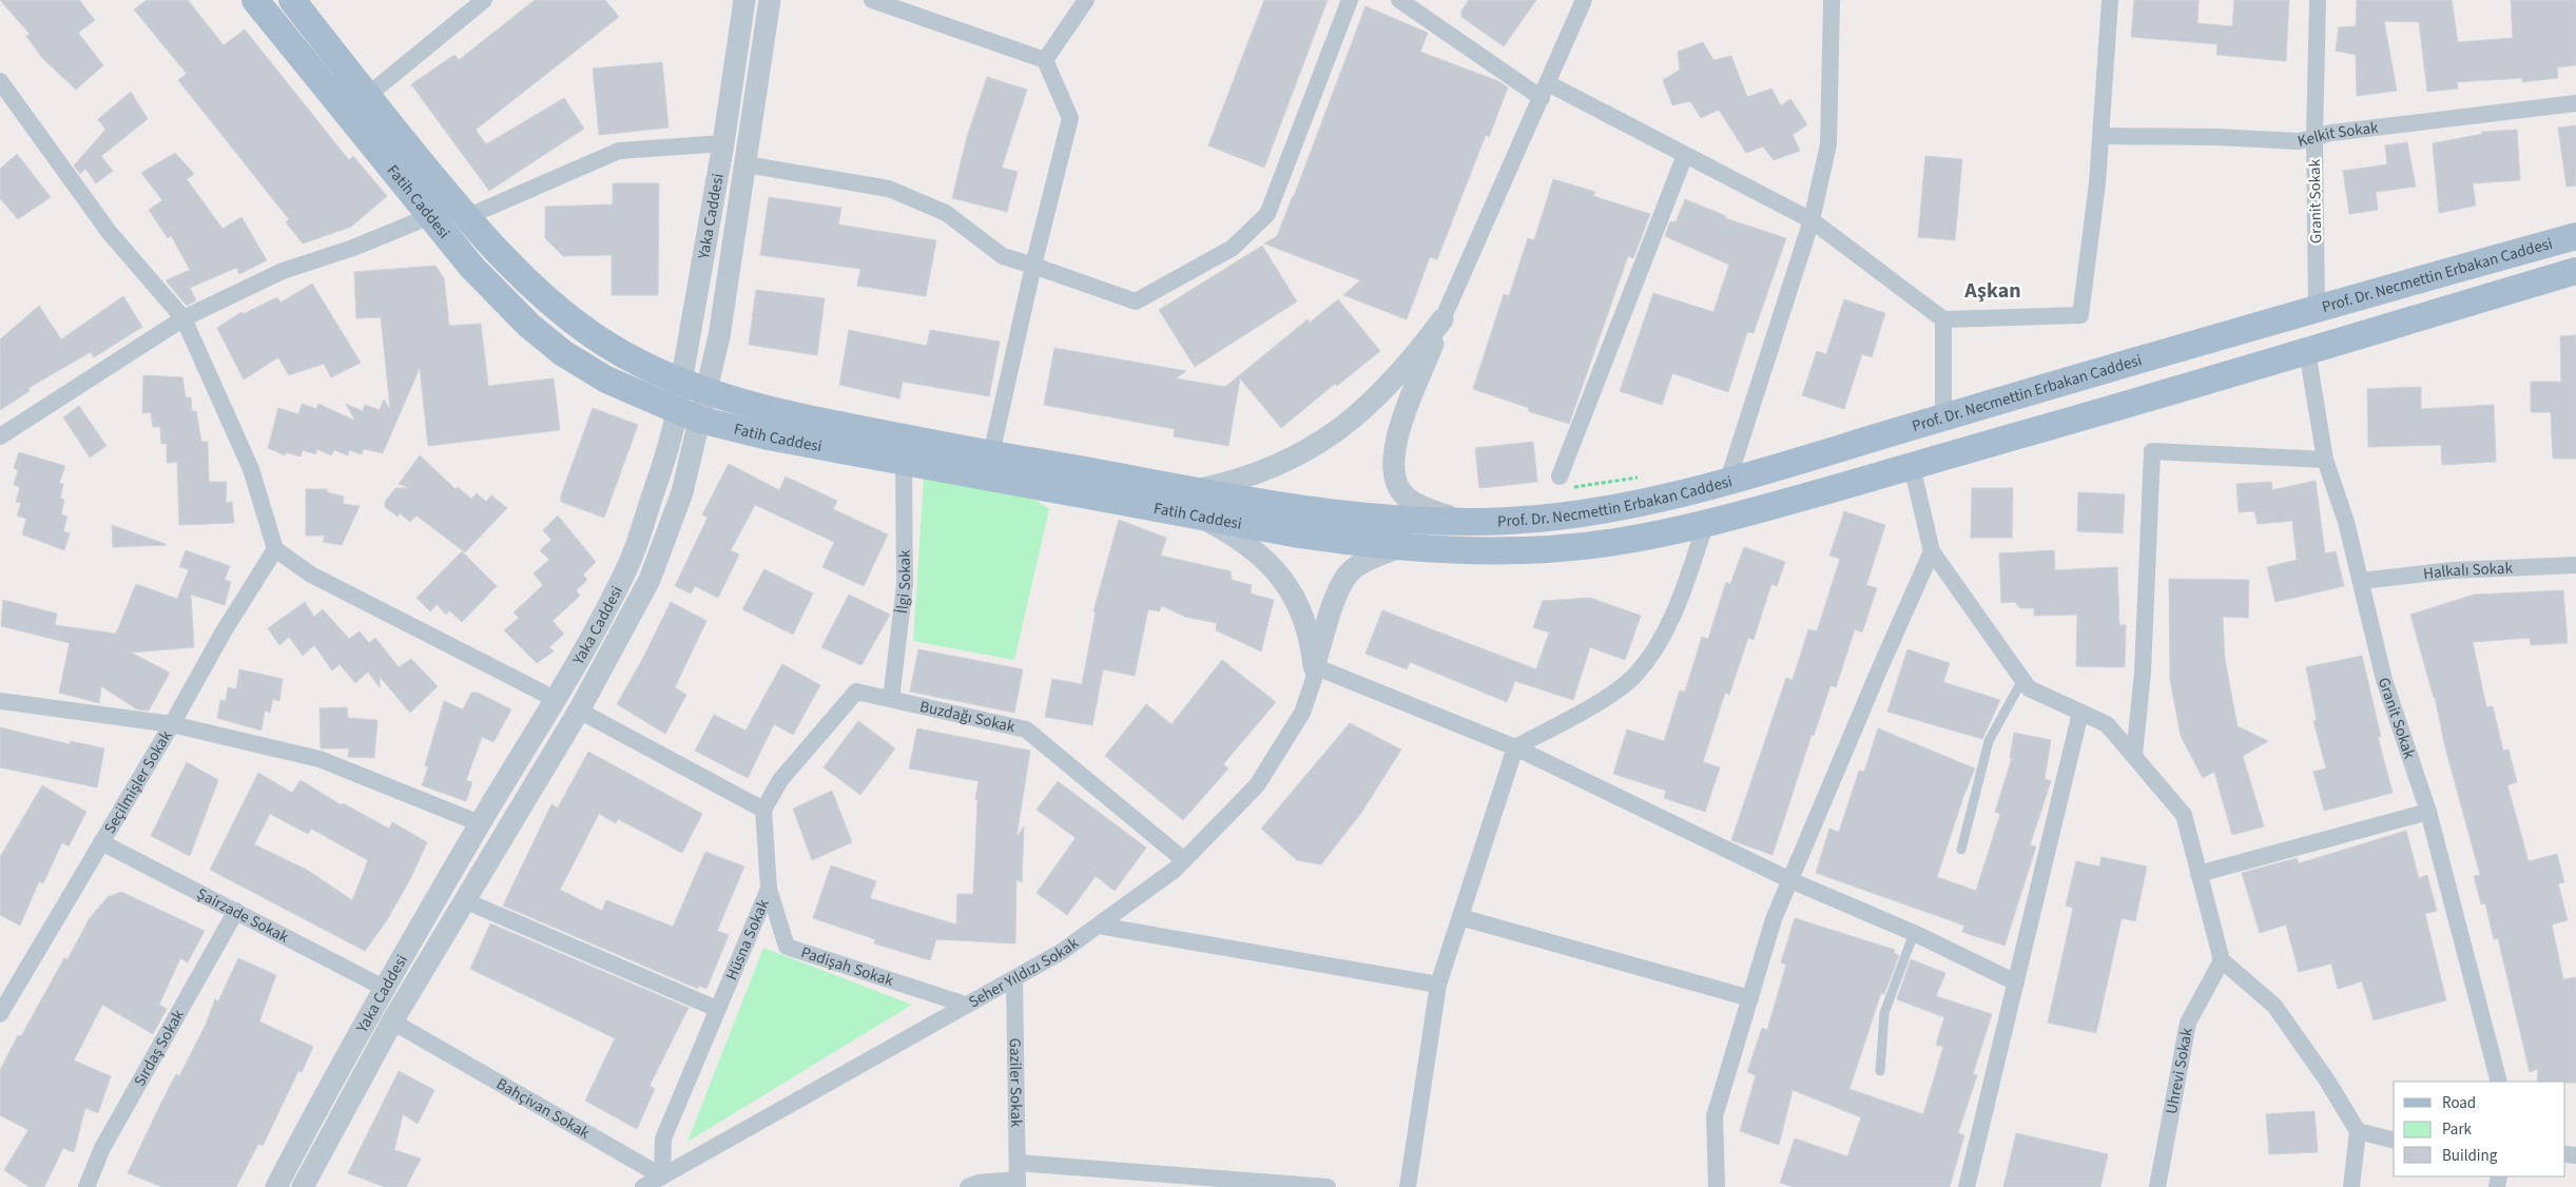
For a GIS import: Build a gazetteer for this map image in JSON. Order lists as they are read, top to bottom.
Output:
{
  "streets": {
    "main road": ["Fatih Caddesi", "Prof. Dr. Necmettin Erbakan Caddesi"],
    "street": [
      "Kelkit Sokak",
      "Granit Sokak",
      "Yaka Caddesi",
      "Halkalı Sokak",
      "İlgi Sokak",
      "Buzdağı Sokak",
      "Seçilmişler Sokak",
      "Şairzade Sokak",
      "Hüsna Sokak",
      "Padişah Sokak",
      "Seher Yıldızı Sokak",
      "Sırdaş Sokak",
      "Uhrevi Sokak",
      "Gaziler Sokak",
      "Bahçivan Sokak"
    ]
  },
  "crossings": [
    ["Kelkit Sokak", "Granit Sokak"],
    ["Fatih Caddesi", "Yaka Caddesi"],
    ["Fatih Caddesi", "Prof. Dr. Necmettin Erbakan Caddesi"],
    ["Fatih Caddesi", "İlgi Sokak"],
    ["Granit Sokak", "Prof. Dr. Necmettin Erbakan Caddesi"],
    ["Granit Sokak", "Halkalı Sokak"],
    ["Yaka Caddesi", "Şairzade Sokak"],
    ["Yaka Caddesi", "Bahçivan Sokak"],
    ["İlgi Sokak", "Buzdağı Sokak"],
    ["Buzdağı Sokak", "Hüsna Sokak"],
    ["Buzdağı Sokak", "Seher Yıldızı Sokak"],
    ["Seçilmişler Sokak", "Şairzade Sokak"],
    ["Şairzade Sokak", "Sırdaş Sokak"],
    ["Hüsna Sokak", "Padişah Sokak"],
    ["Hüsna Sokak", "Seher Yıldızı Sokak"],
    ["Hüsna Sokak", "Bahçivan Sokak"],
    ["Padişah Sokak", "Seher Yıldızı Sokak"],
    ["Seher Yıldızı Sokak", "Gaziler Sokak"],
    ["Seher Yıldızı Sokak", "Bahçivan Sokak"]
  ],
  "districts": ["Aşkan"],
  "legend": ["Road", "Park", "Building"]
}
